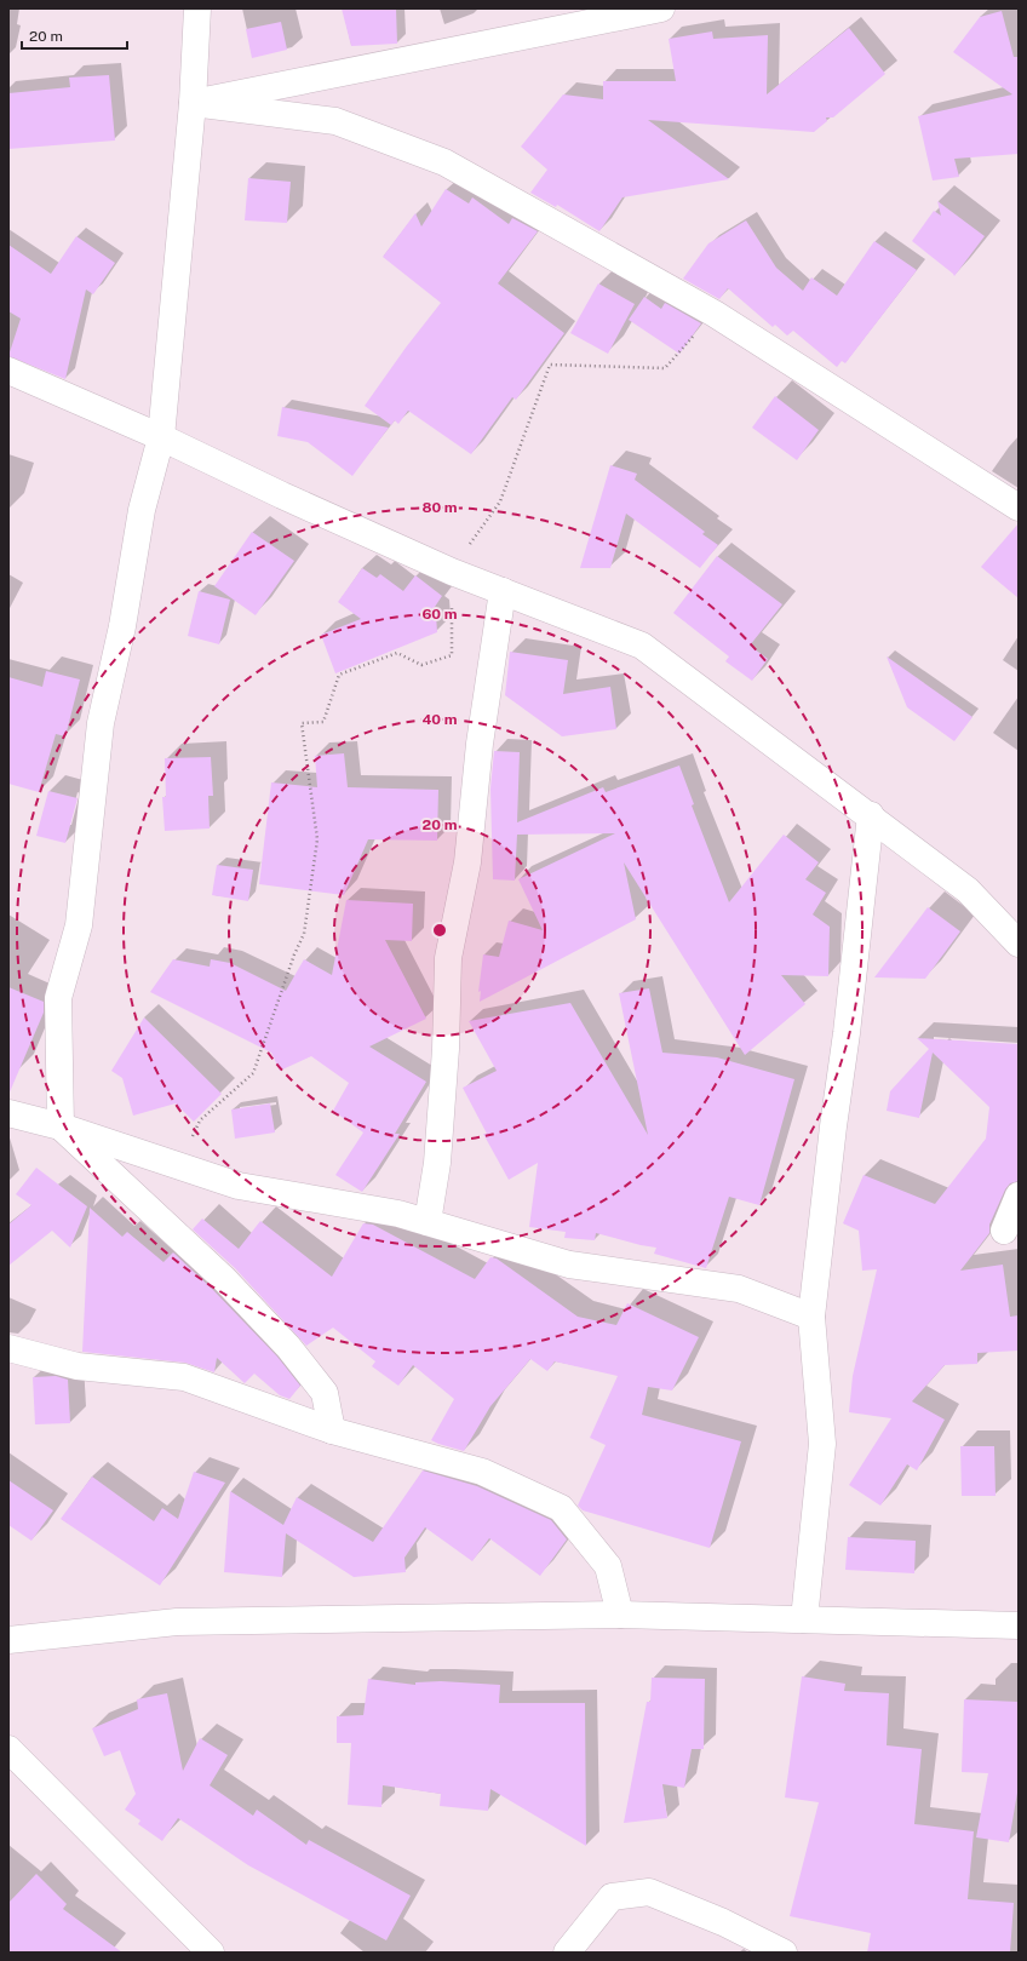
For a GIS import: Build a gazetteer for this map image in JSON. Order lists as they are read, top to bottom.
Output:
{
  "scale_bar": "20 m",
  "rings": [
    "80 m",
    "60 m",
    "40 m",
    "20 m"
  ]
}
